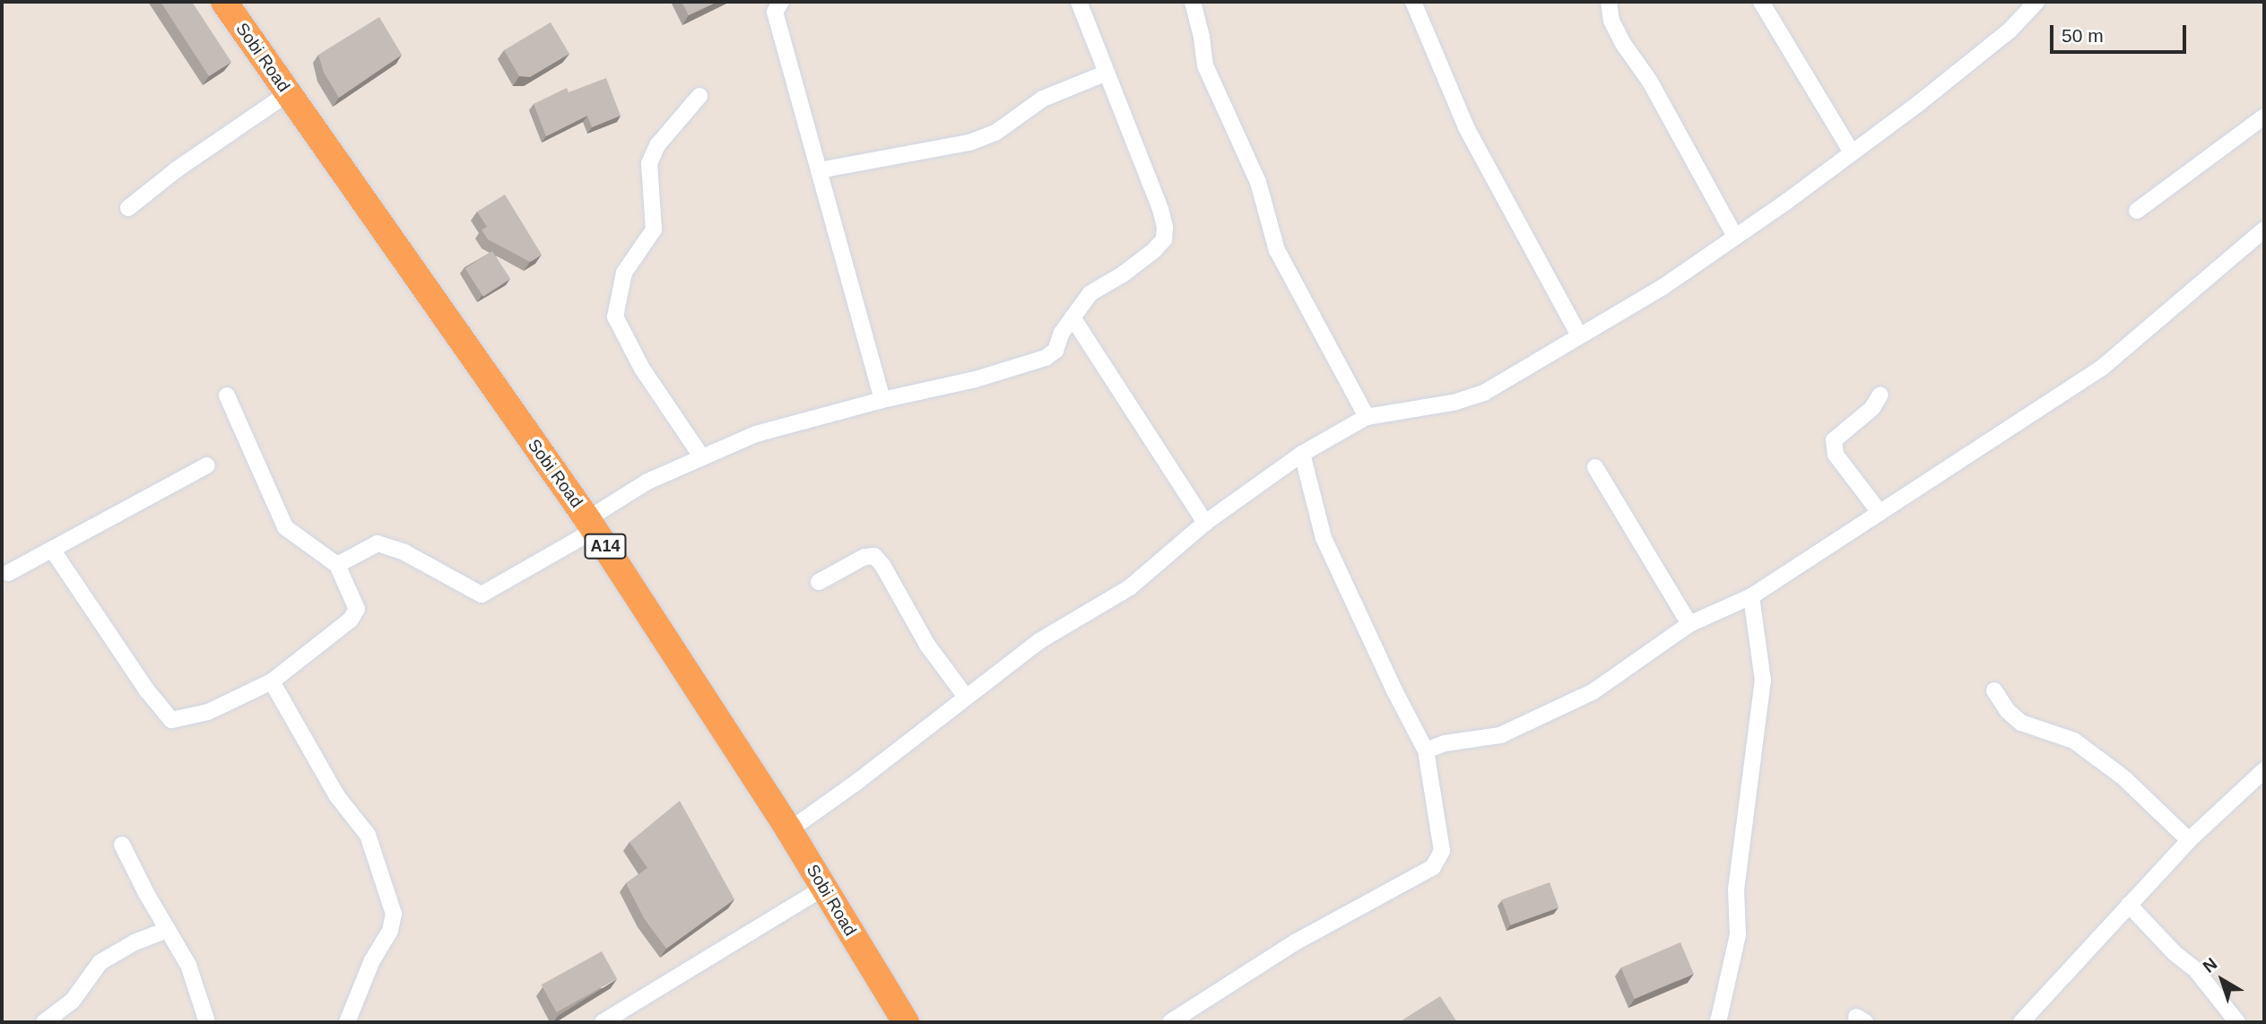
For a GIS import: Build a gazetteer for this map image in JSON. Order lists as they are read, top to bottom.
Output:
{
  "streets": {
    "highway": ["Sobi Road", "A14"]
  },
  "scale_bar": "50 m",
  "north": "top left"
}
